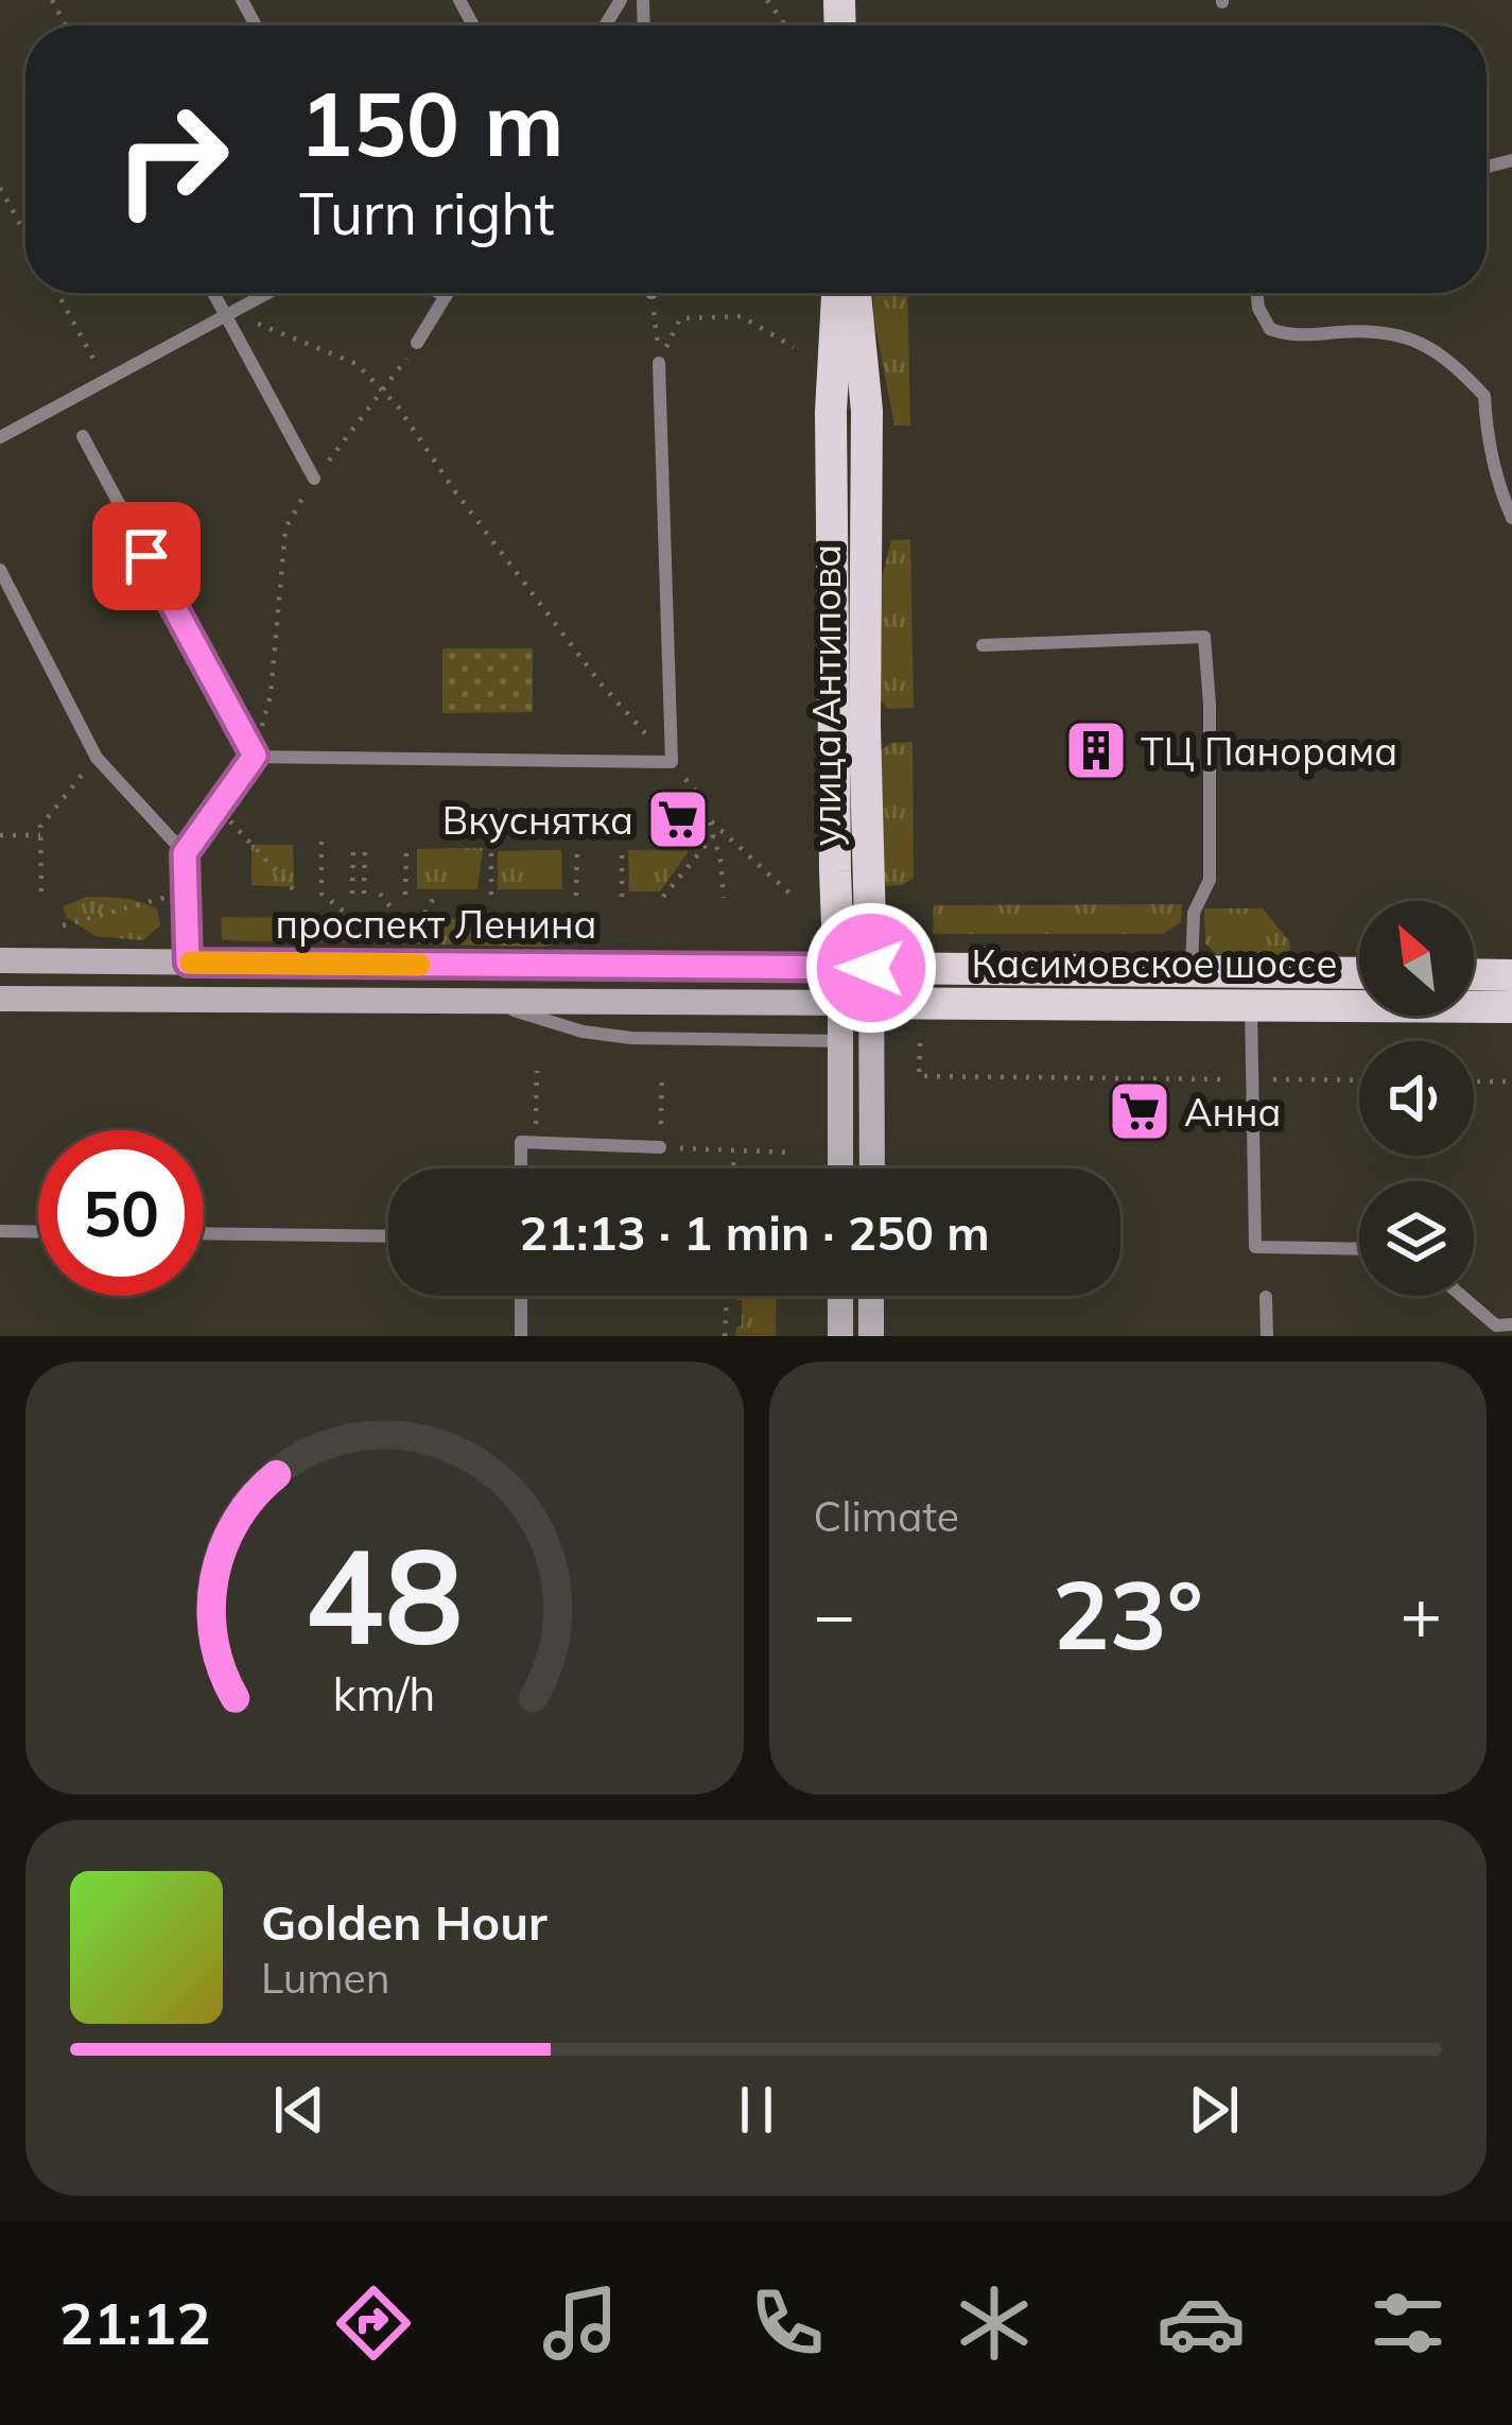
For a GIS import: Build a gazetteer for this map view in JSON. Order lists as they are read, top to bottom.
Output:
{
  "streets": {
    "main road": ["улица Антипова", "проспект Ленина", "Касимовское шоссе"]
  },
  "crossings": [
    ["улица Антипова", "проспект Ленина"],
    ["улица Антипова", "Касимовское шоссе"],
    ["проспект Ленина", "Касимовское шоссе"]
  ],
  "places": {
    "building": ["ТЦ Панорама"],
    "supermarket": ["Вкуснятка", "Анна"]
  },
  "north": "top left",
  "page": {
    "turn": ["150 m", "Turn right"],
    "limit": "50",
    "trip": "21:13 · 1 min · 250 m",
    "tile": "Climate",
    "heat": ["−", "23°", "+"],
    "song": ["Golden Hour", "Lumen"],
    "tabs": "21:12",
    "gauge": ["48", "km/h"]
  }
}
